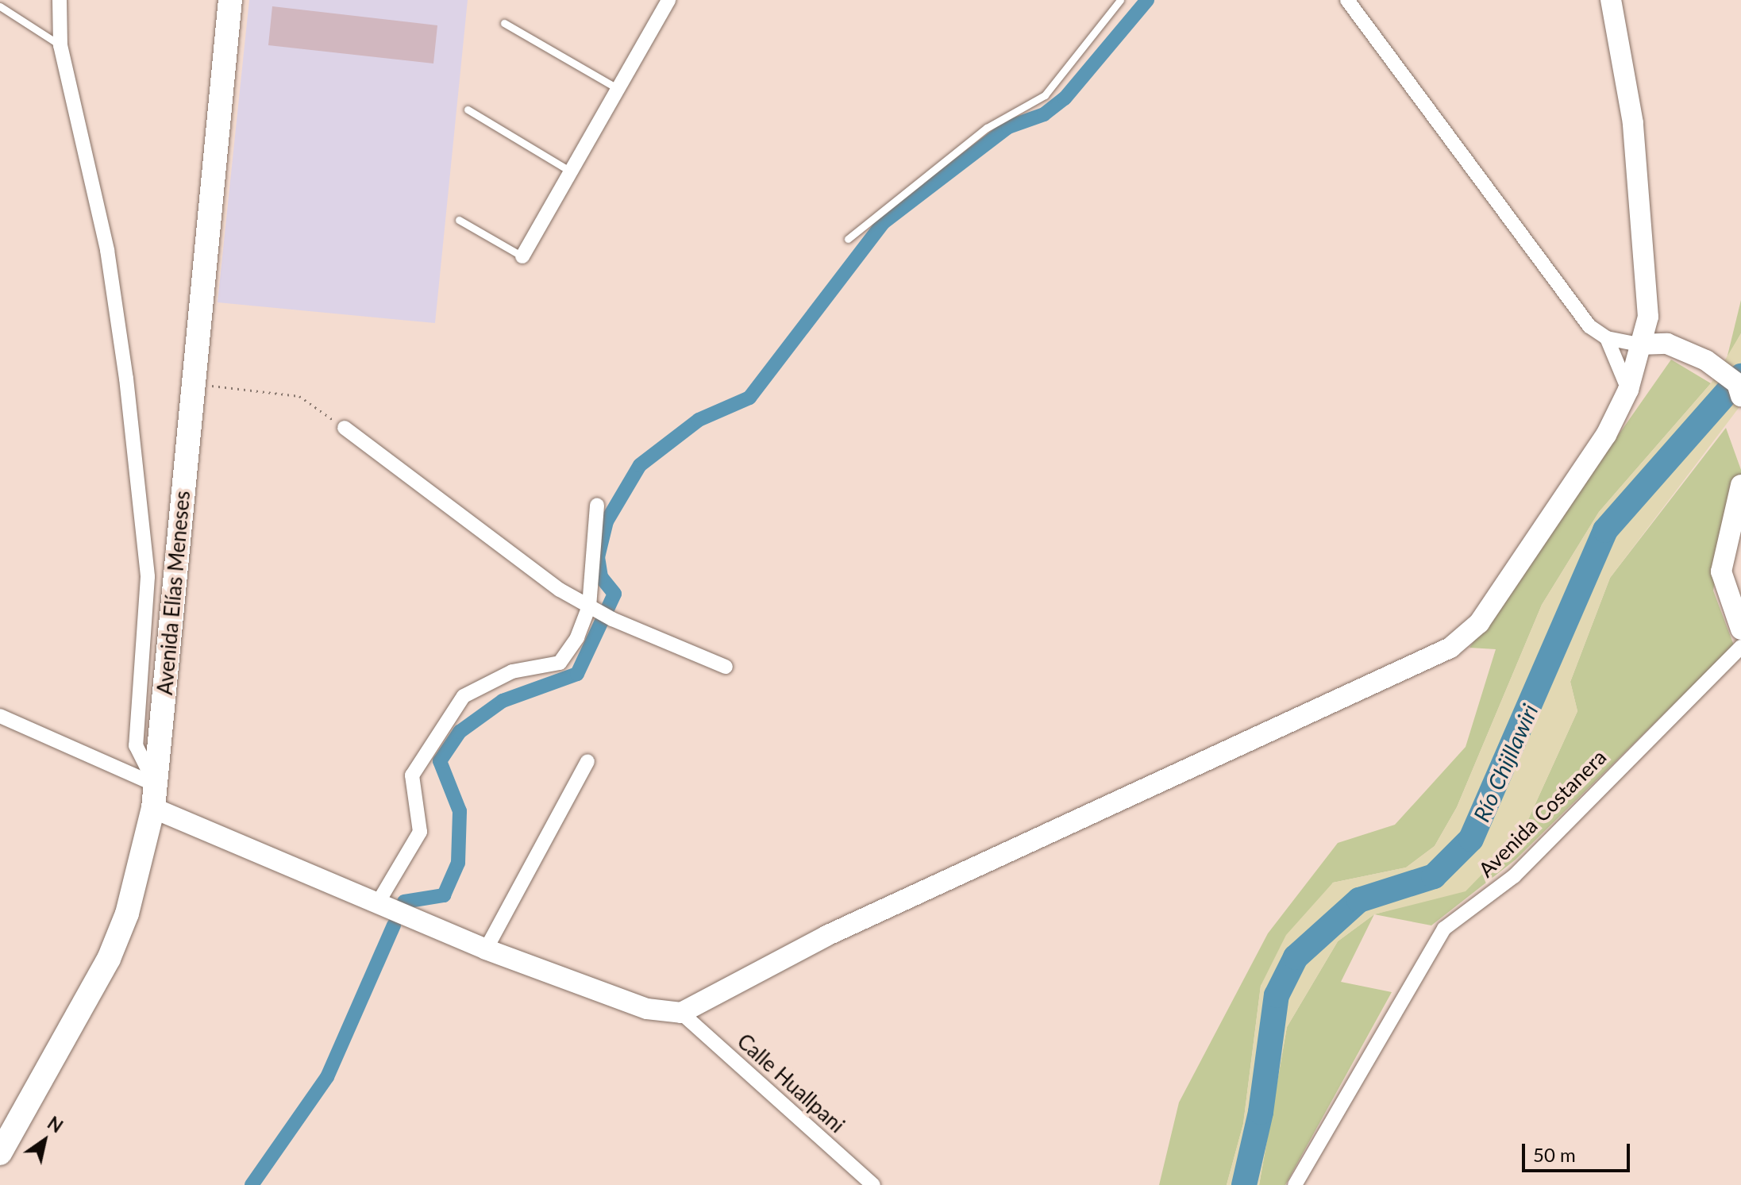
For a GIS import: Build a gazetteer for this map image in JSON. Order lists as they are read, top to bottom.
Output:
{
  "streets": {
    "main road": ["Avenida Elías Meneses"],
    "street": ["Avenida Costanera", "Calle Huallpani"]
  },
  "water": ["Río Chijllawiri"],
  "scale_bar": "50 m",
  "north": "top right"
}
